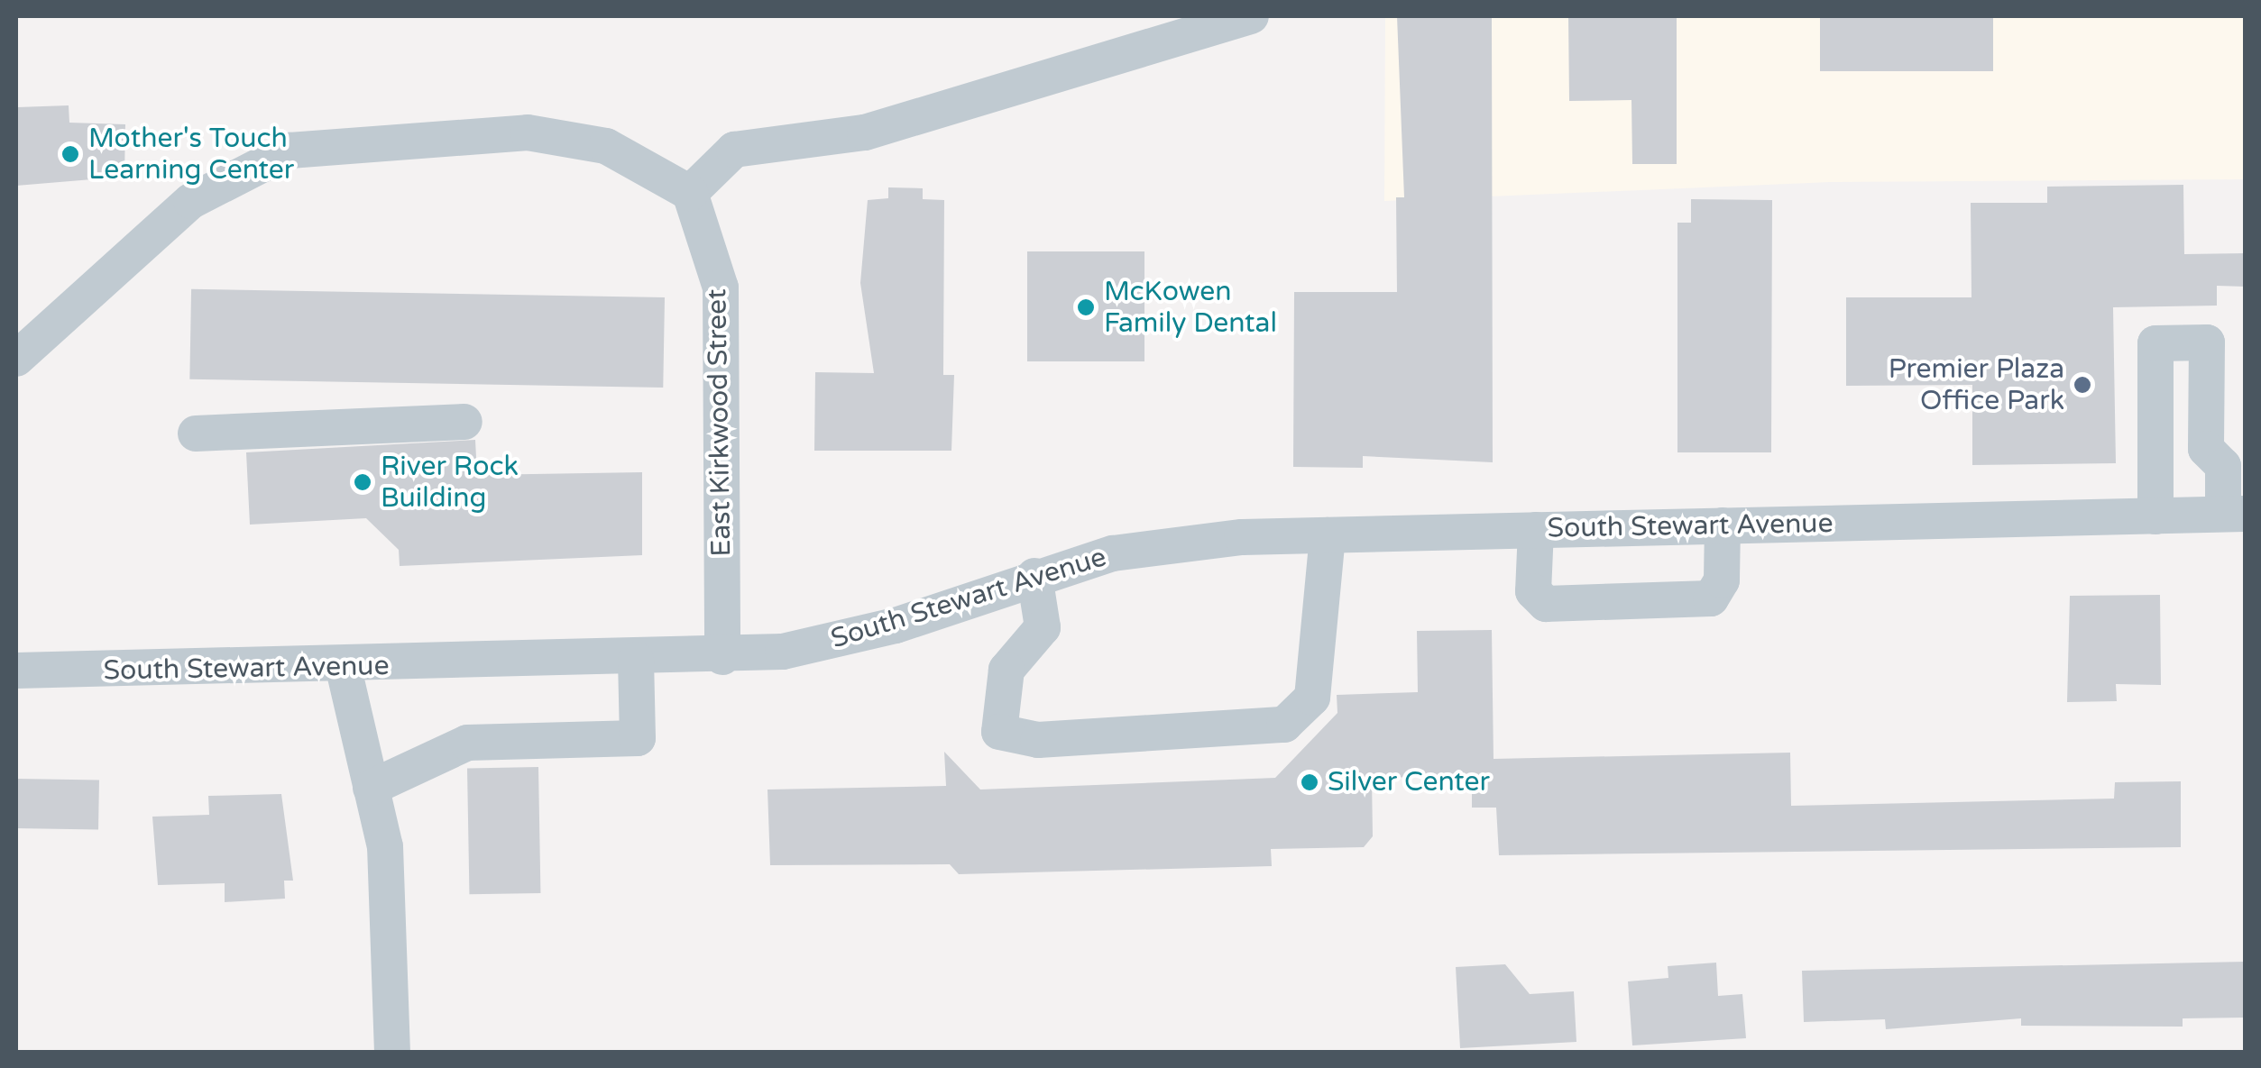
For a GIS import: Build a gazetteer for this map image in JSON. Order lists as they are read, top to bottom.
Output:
{
  "streets": {
    "street": ["East Kirkwood Street", "South Stewart Avenue"]
  },
  "crossings": [
    ["East Kirkwood Street", "South Stewart Avenue"]
  ],
  "places": [
    "Mother's Touch Learning Center",
    "McKowen Family Dental",
    "Premier Plaza Office Park",
    "River Rock Building",
    "Silver Center"
  ]
}
